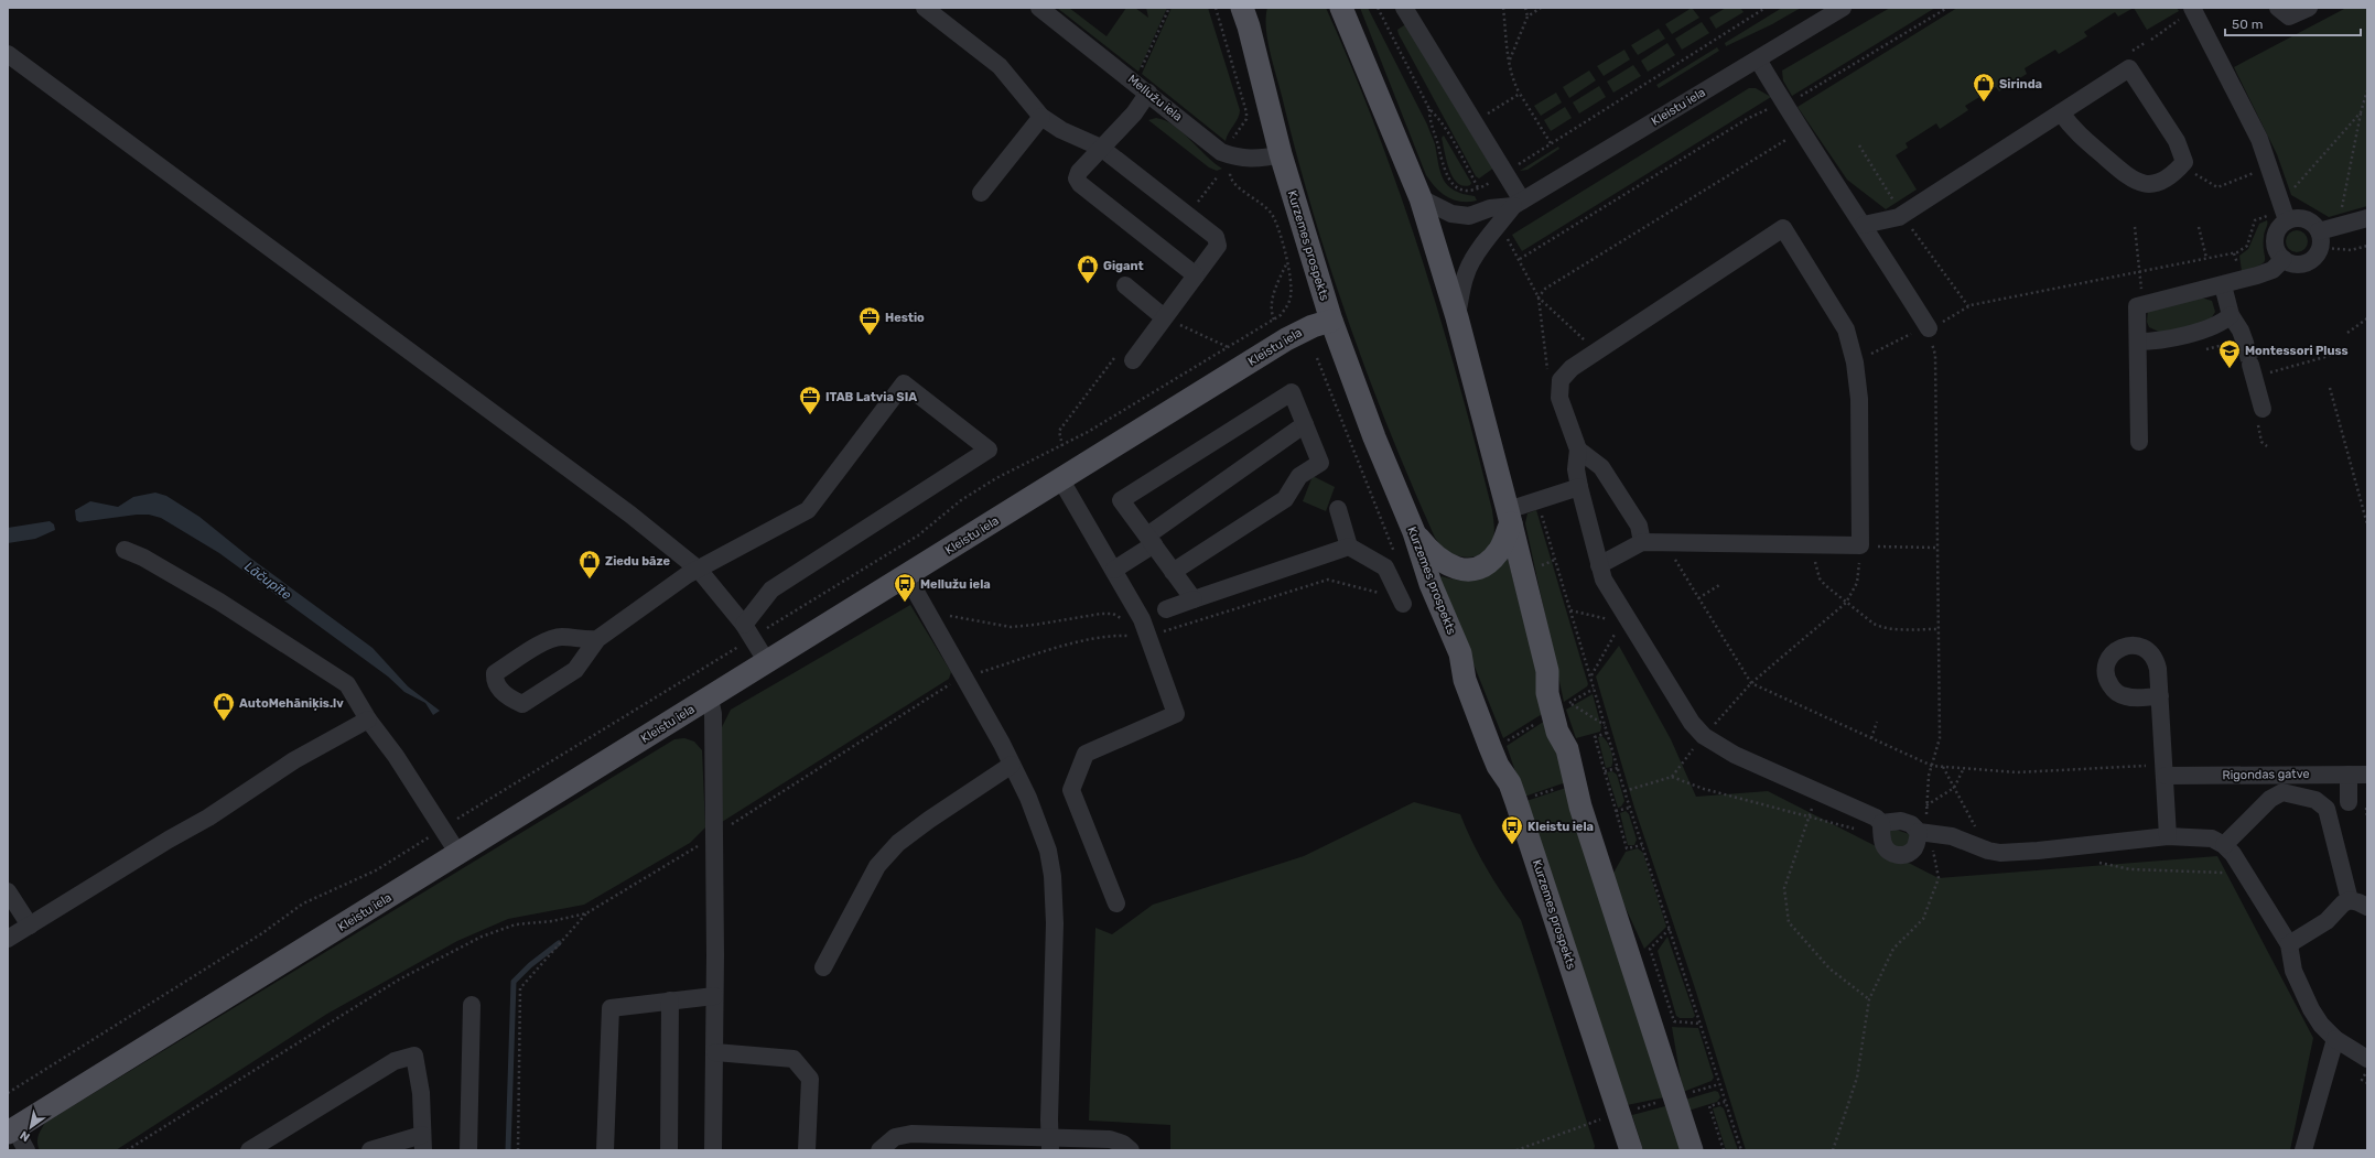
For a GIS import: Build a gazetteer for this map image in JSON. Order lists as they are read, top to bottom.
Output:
{
  "streets": {
    "main road": ["Kleistu iela", "Kurzemes prospekts"],
    "street": ["Mellužu iela", "Rigondas gatve"]
  },
  "crossings": [
    ["Mellužu iela", "Kurzemes prospekts"],
    ["Kleistu iela", "Kurzemes prospekts"]
  ],
  "water": ["Lāčupīte"],
  "places": {
    "shop": [
      "Sirinda",
      "Gigant",
      "Ziedu bāze",
      "AutoMehāniķis.lv"
    ],
    "office": ["Hestio", "ITAB Latvia SIA"],
    "school or university": ["Montessori Pluss"],
    "bus stop": ["Mellužu iela", "Kleistu iela"]
  },
  "scale_bar": "50 m",
  "north": "bottom left"
}
